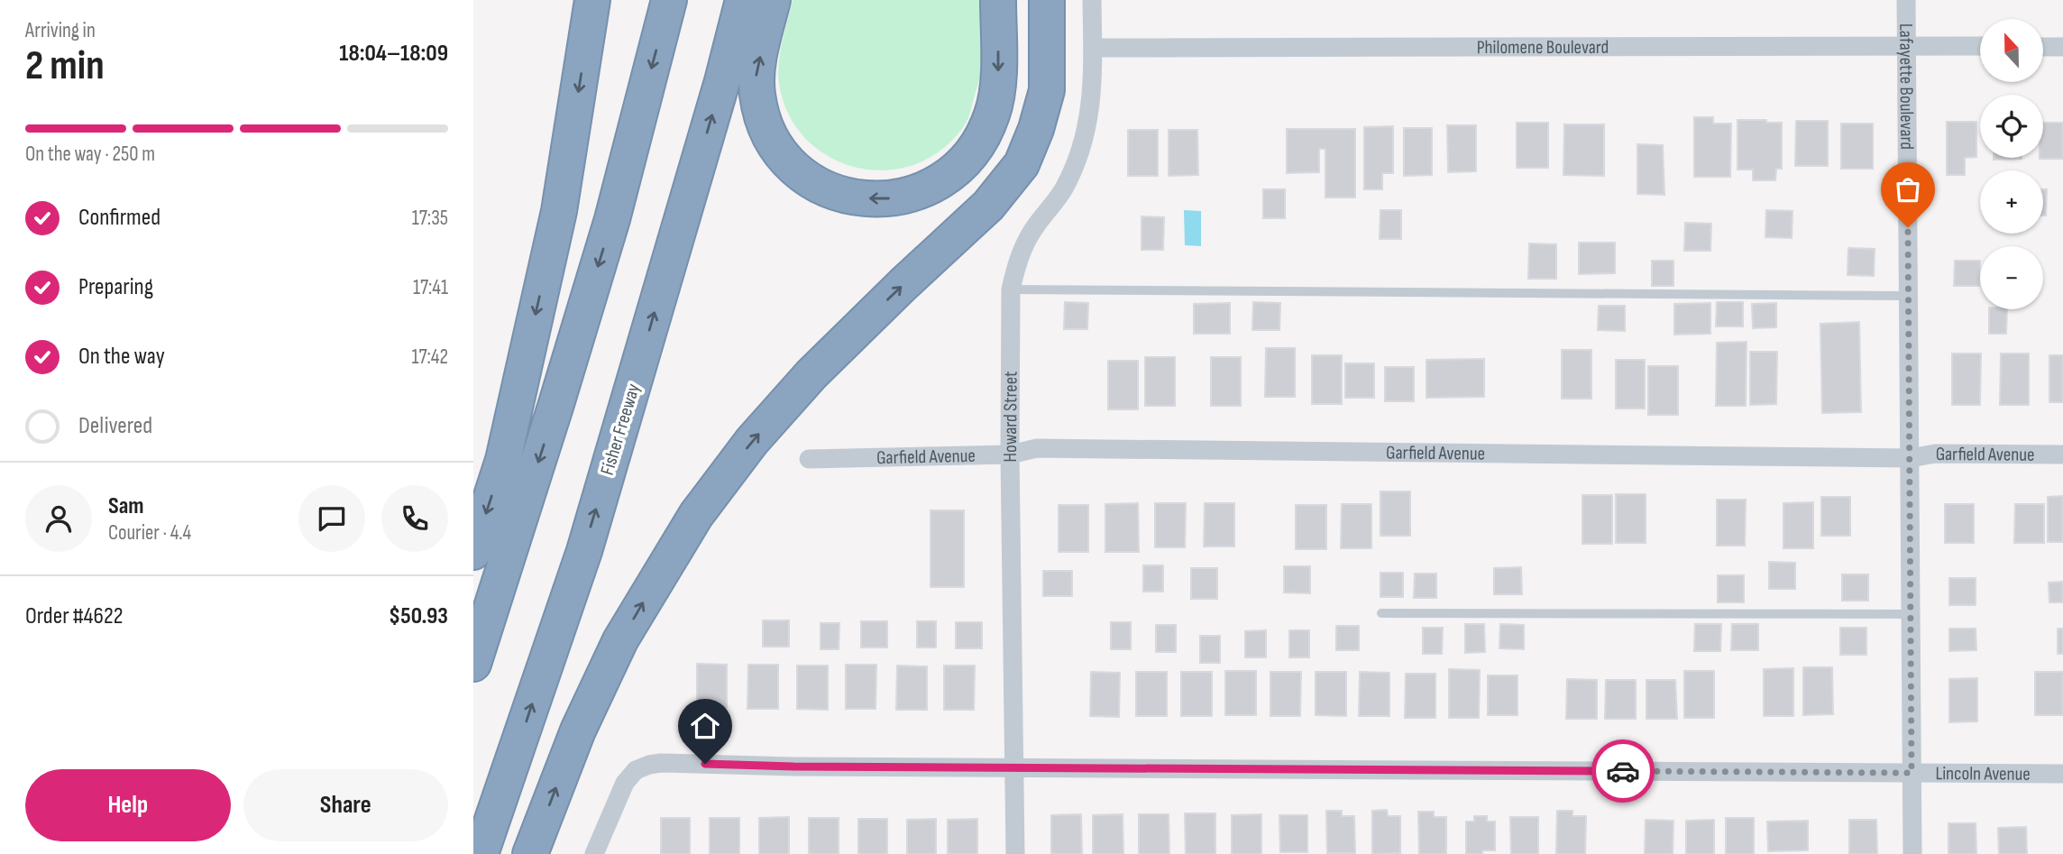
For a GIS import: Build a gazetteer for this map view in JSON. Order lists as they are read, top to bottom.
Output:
{
  "streets": {
    "highway": ["Fisher Freeway"],
    "street": [
      "Philomene Boulevard",
      "Lafayette Boulevard",
      "Howard Street",
      "Garfield Avenue",
      "Lincoln Avenue"
    ]
  },
  "crossings": [
    ["Philomene Boulevard", "Lafayette Boulevard"],
    ["Philomene Boulevard", "Howard Street"],
    ["Lafayette Boulevard", "Garfield Avenue"],
    ["Lafayette Boulevard", "Lincoln Avenue"],
    ["Howard Street", "Garfield Avenue"],
    ["Howard Street", "Lincoln Avenue"]
  ],
  "north": "top",
  "page": {
    "heading": ["2 min", "Arriving in", "18:04–18:09"],
    "panel": [
      "Sam",
      "Courier · 4.4",
      "Order #4622",
      "$50.93"
    ],
    "map_buttons": ["+", "−"],
    "bar": "On the way · 250 m",
    "list": [
      ["Confirmed", "17:35"],
      ["Preparing", "17:41"],
      ["On the way", "17:42"],
      "Delivered"
    ],
    "buttons": ["Help", "Share"]
  }
}
